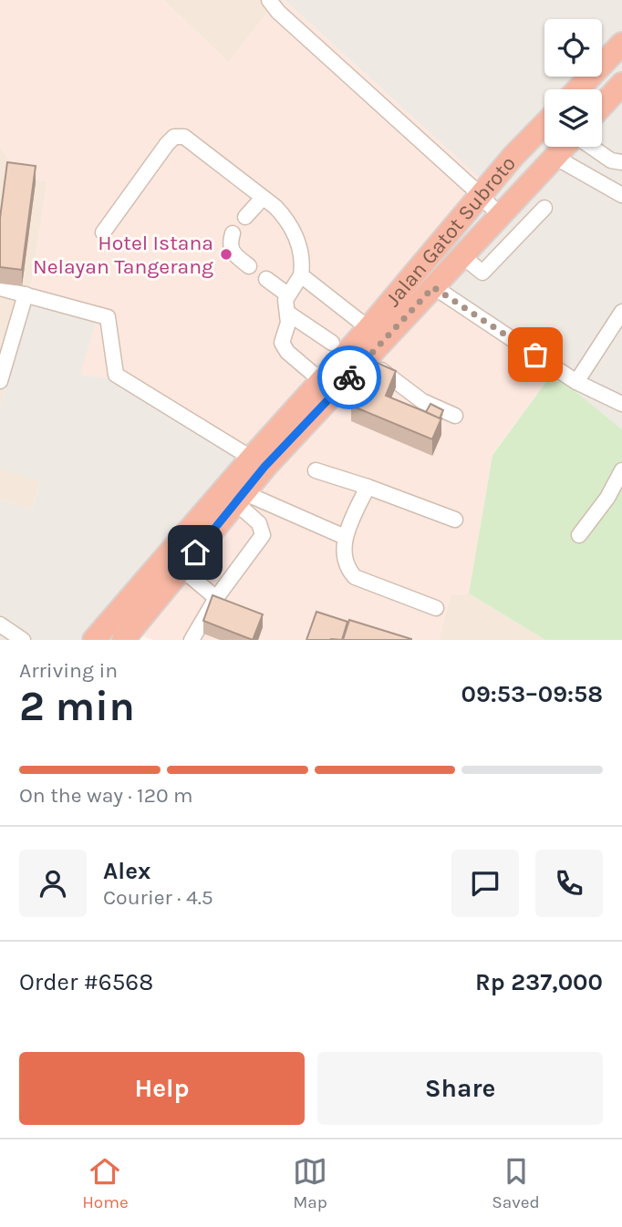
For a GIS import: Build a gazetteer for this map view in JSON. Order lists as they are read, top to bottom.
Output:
{
  "streets": {
    "highway": ["Jalan Gatot Subroto"]
  },
  "places": ["Hotel Istana Nelayan Tangerang"],
  "page": {
    "heading": ["2 min", "Arriving in", "09:53–09:58"],
    "panel": [
      "Alex",
      "Courier · 4.5",
      "Order #6568",
      "Rp 237,000"
    ],
    "bar": "On the way · 120 m",
    "buttons": ["Help", "Share"],
    "tabs": ["Home", "Map", "Saved"]
  }
}
